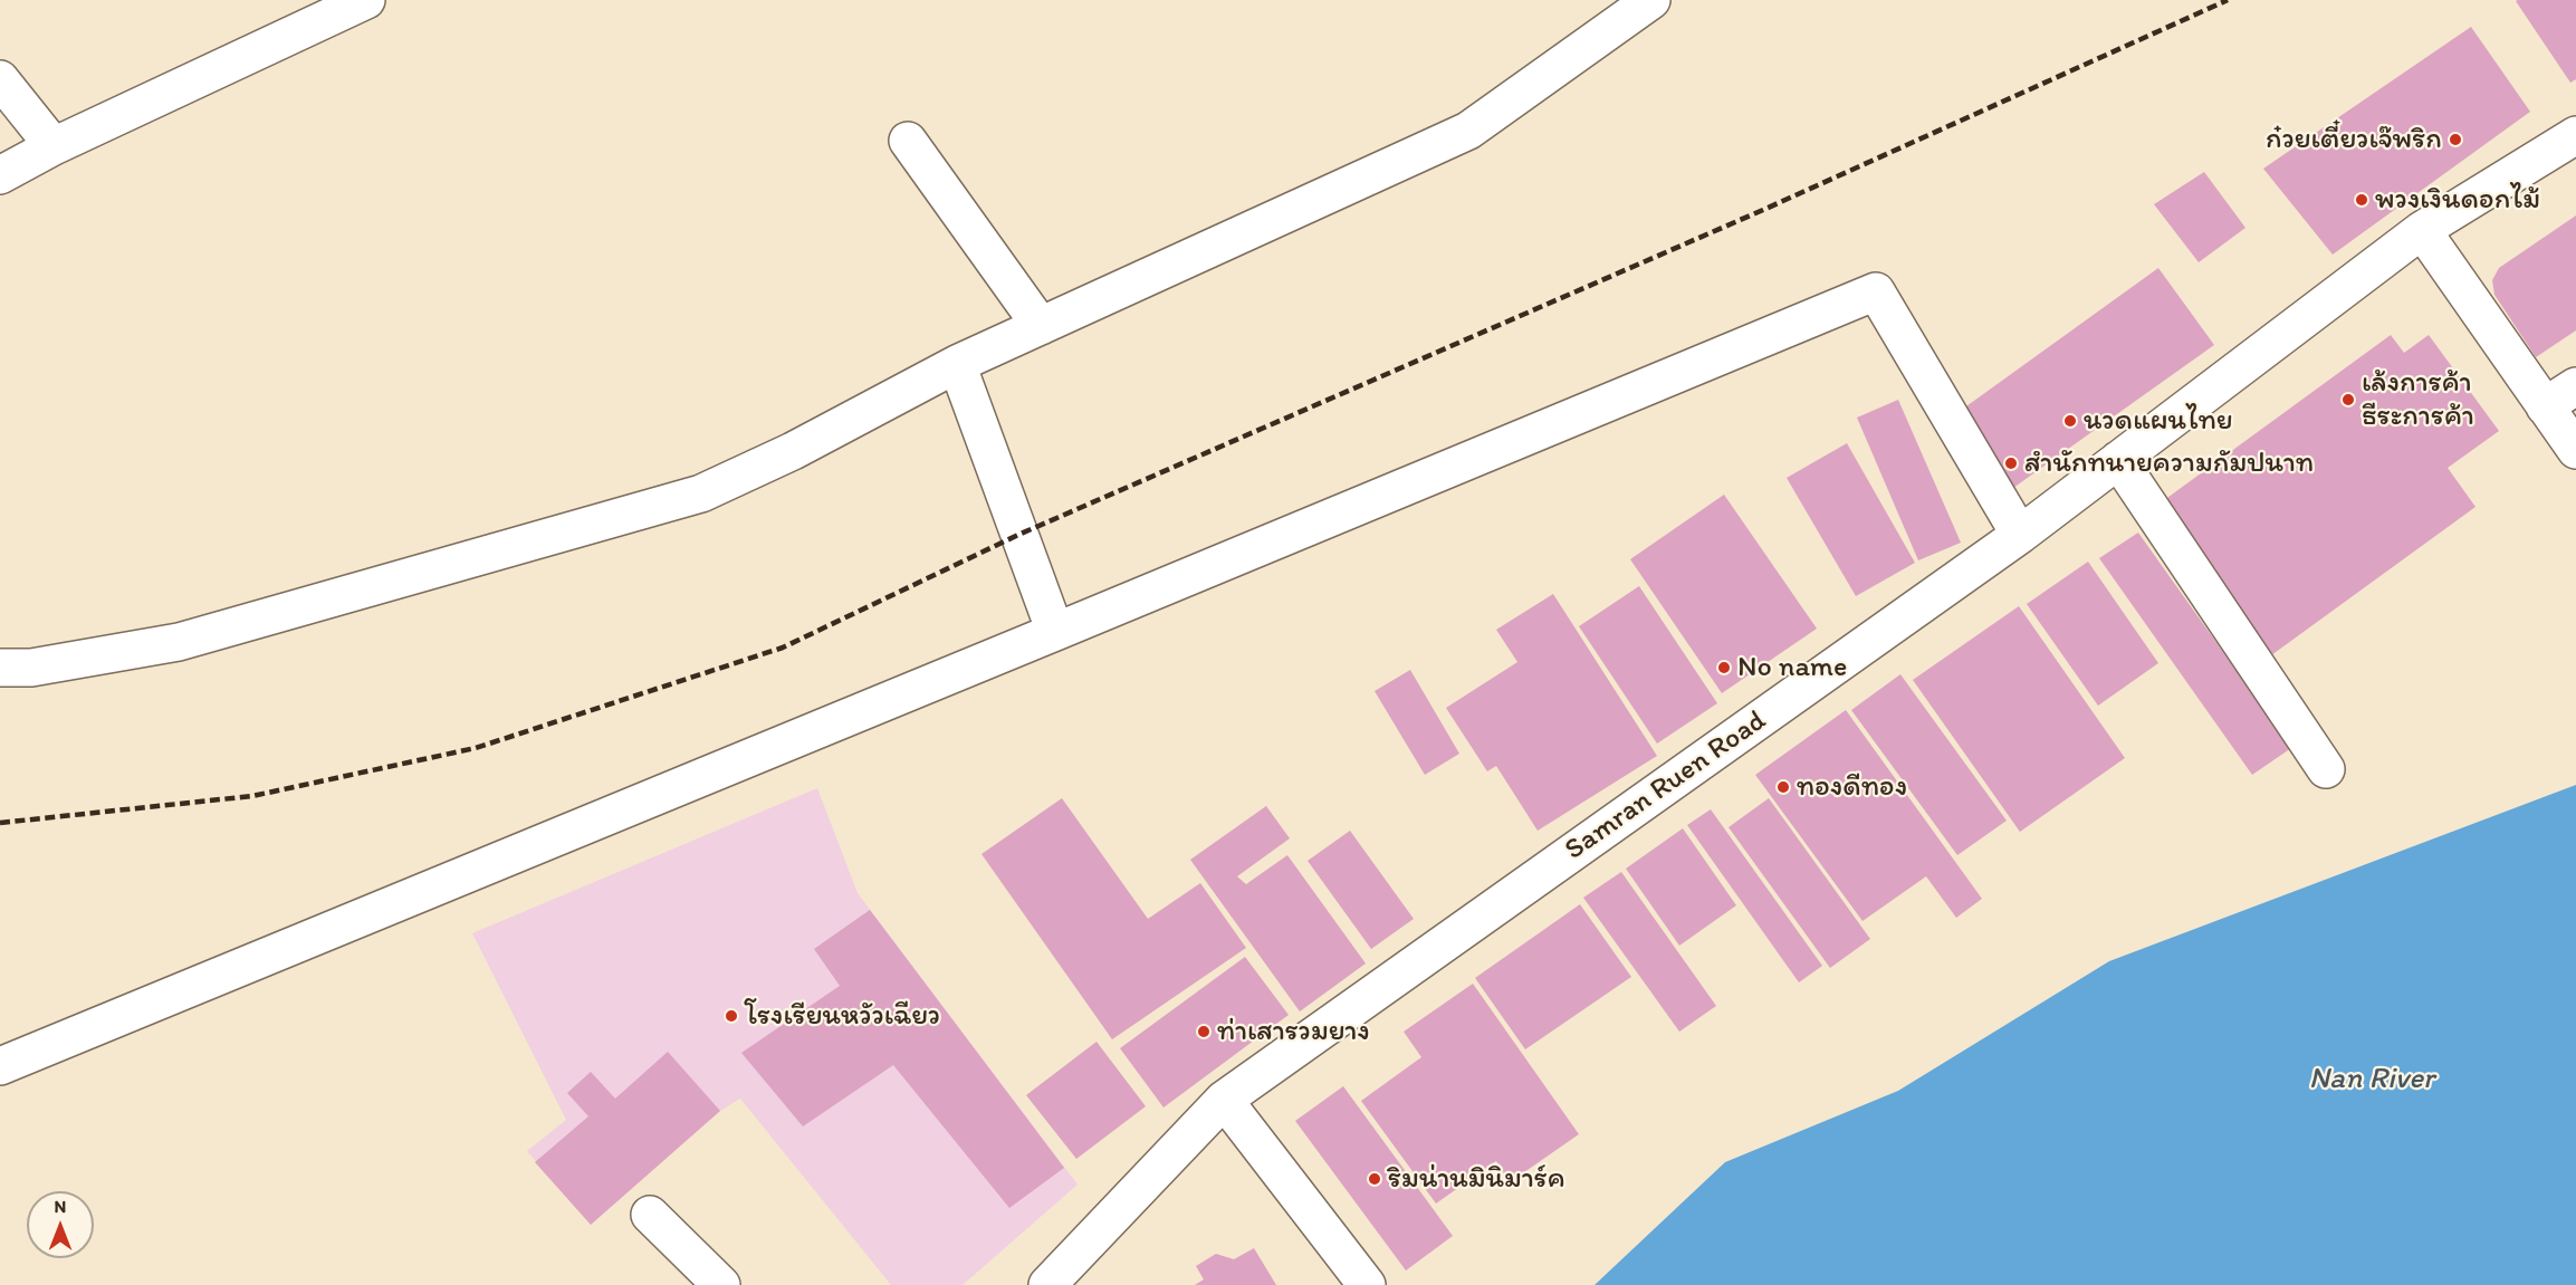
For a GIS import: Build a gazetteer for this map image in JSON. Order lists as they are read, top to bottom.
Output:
{
  "streets": {
    "street": ["Samran Ruen Road"]
  },
  "water": ["Nan River"],
  "places": [
    "ก๋วยเตี๋ยวเจ๊พริก",
    "พวงเงินดอกไม้",
    "เล้งการค้า ธีระการค้า",
    "นวดแผนไทย",
    "สำนักทนายความกัมปนาท",
    "No name",
    "ทองดีทอง",
    "โรงเรียนหวัวเฉียว",
    "ท่าเสารวมยาง",
    "ริมน่านมินิมาร์ค"
  ],
  "north": "top"
}
